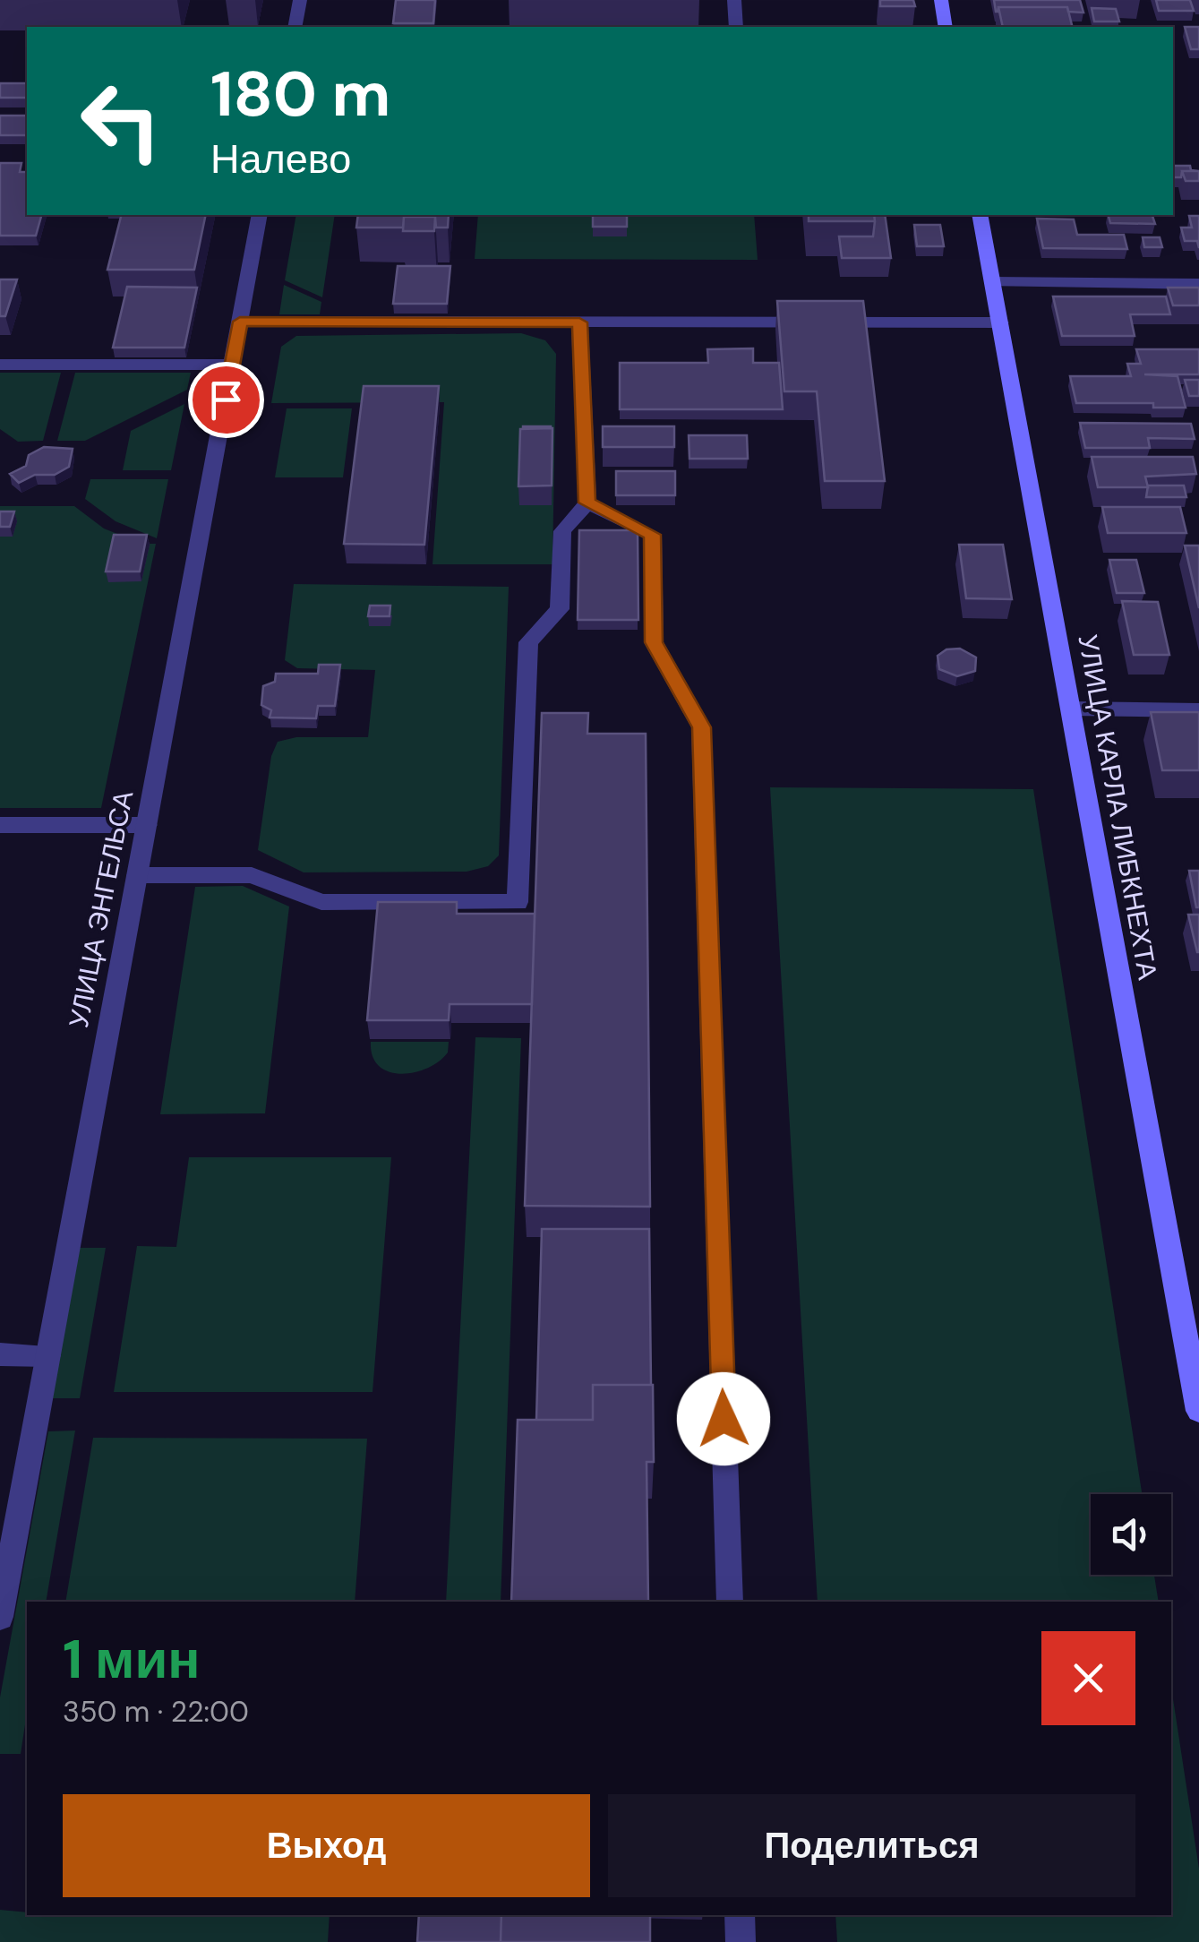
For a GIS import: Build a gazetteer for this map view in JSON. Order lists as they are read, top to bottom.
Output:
{
  "streets": {
    "street": ["УЛИЦА КАРЛА ЛИБКНЕХТА", "УЛИЦА ЭНГЕЛЬСА"]
  },
  "page": {
    "turn": ["180 m", "Налево"],
    "heading": ["1 мин", "350 m · 22:00"],
    "buttons": ["Выход", "Поделиться"]
  }
}
